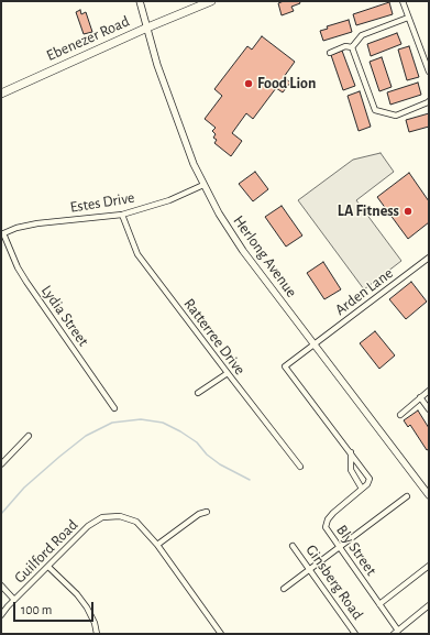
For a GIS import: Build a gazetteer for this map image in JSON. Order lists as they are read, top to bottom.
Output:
{
  "streets": {
    "main road": ["Ebenezer Road"],
    "street": [
      "Estes Drive",
      "Herlong Avenue",
      "Arden Lane",
      "Lydia Street",
      "Ratterree Drive",
      "Bly Street",
      "Guilford Road",
      "Ginsberg Road"
    ]
  },
  "crossings": [
    ["Ebenezer Road", "Herlong Avenue"],
    ["Estes Drive", "Herlong Avenue"],
    ["Estes Drive", "Lydia Street"],
    ["Estes Drive", "Ratterree Drive"],
    ["Herlong Avenue", "Arden Lane"]
  ],
  "places": ["Food Lion", "LA Fitness"],
  "scale_bar": "100 m"
}
